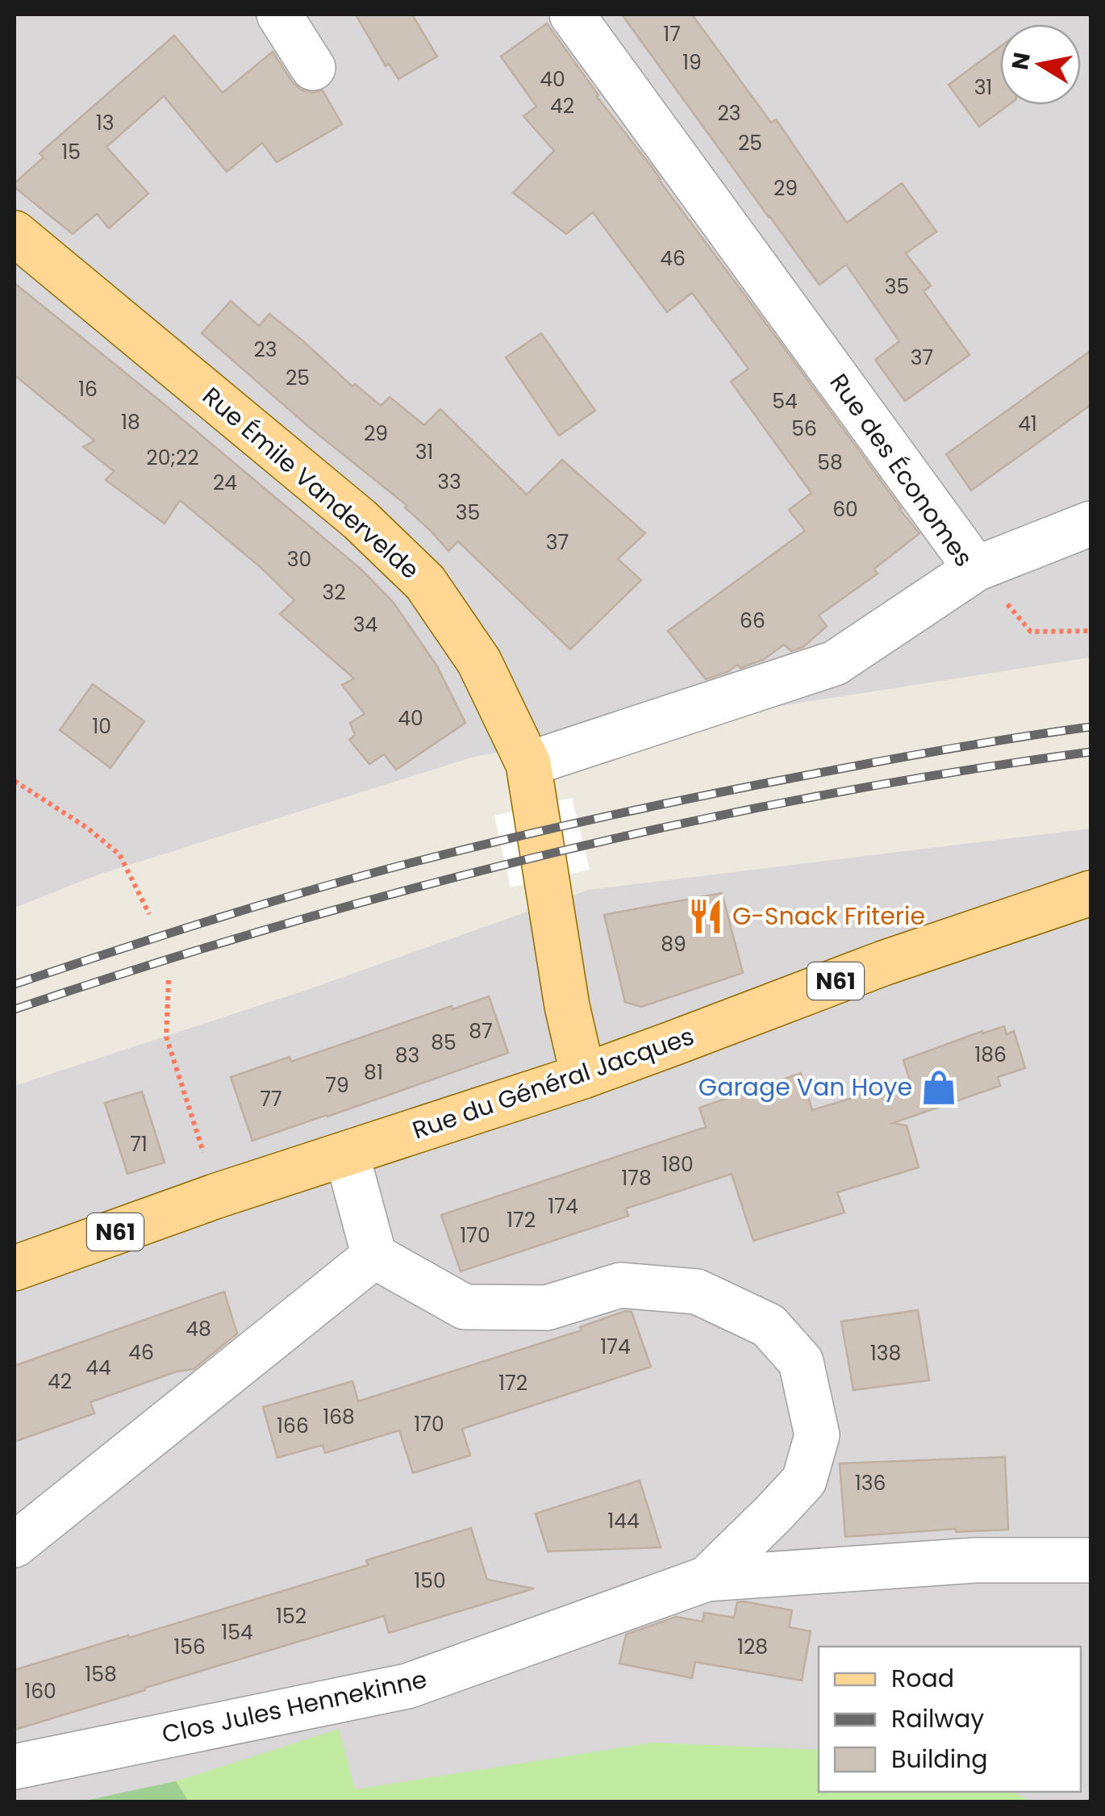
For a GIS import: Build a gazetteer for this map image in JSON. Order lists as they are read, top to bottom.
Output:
{
  "streets": {
    "main road": ["Rue Émile Vandervelde", "N61", "Rue du Général Jacques"],
    "street": ["Rue des Économes", "Clos Jules Hennekinne"]
  },
  "crossings": [
    ["Rue des Économes", "Rue Émile Vandervelde"],
    ["Rue Émile Vandervelde", "Rue du Général Jacques"]
  ],
  "places": {
    "restaurant": ["G-Snack Friterie"],
    "shop": ["Garage Van Hoye"]
  },
  "house_numbers": [
    "17",
    "19",
    "40",
    "31",
    "42",
    "23",
    "13",
    "25",
    "15",
    "29",
    "46",
    "35",
    "23",
    "37",
    "25",
    "16",
    "54",
    "18",
    "41",
    "56",
    "29",
    "31",
    "20;22",
    "58",
    "33",
    "24",
    "60",
    "35",
    "37",
    "30",
    "32",
    "66",
    "34",
    "40",
    "10",
    "89",
    "87",
    "85",
    "186",
    "83",
    "81",
    "79",
    "77",
    "71",
    "180",
    "178",
    "174",
    "172",
    "170",
    "48",
    "174",
    "46",
    "138",
    "44",
    "42",
    "172",
    "168",
    "170",
    "166",
    "136",
    "144",
    "150",
    "152",
    "154",
    "156",
    "128",
    "158",
    "160"
  ],
  "legend": ["Road", "Railway", "Building"],
  "north": "left"
}
